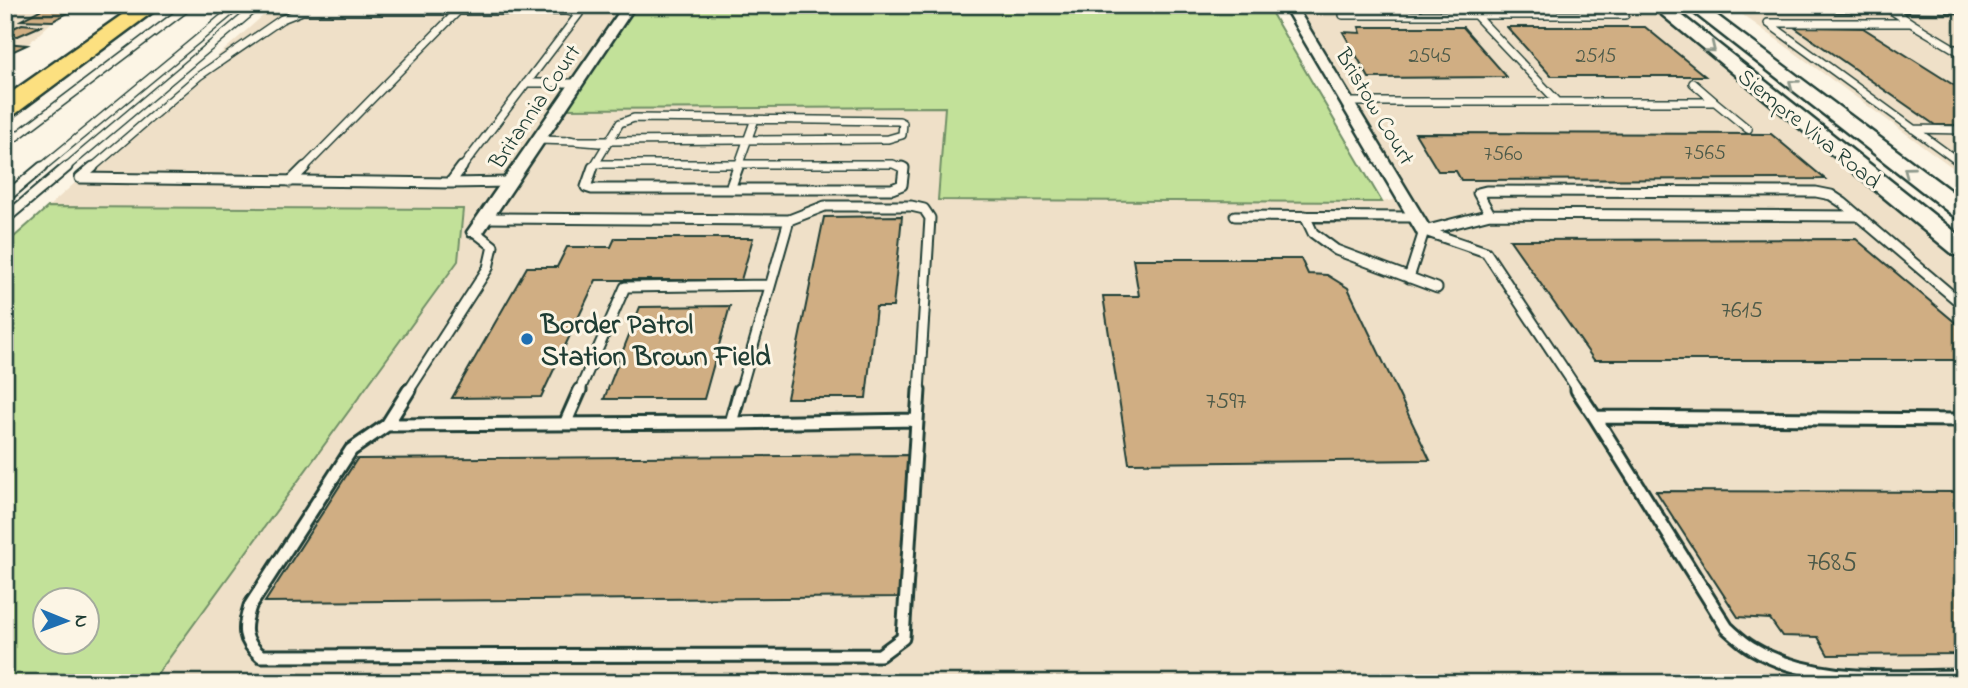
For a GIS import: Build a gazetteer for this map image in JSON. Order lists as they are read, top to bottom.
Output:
{
  "streets": {
    "main road": ["Siempre Viva Road"],
    "street": ["Britannia Court", "Bristow Court"]
  },
  "places": ["Border Patrol Station Brown Field"],
  "house_numbers": [
    "2545",
    "2515",
    "7565",
    "7560",
    "7615",
    "7597",
    "7685"
  ],
  "north": "right"
}
